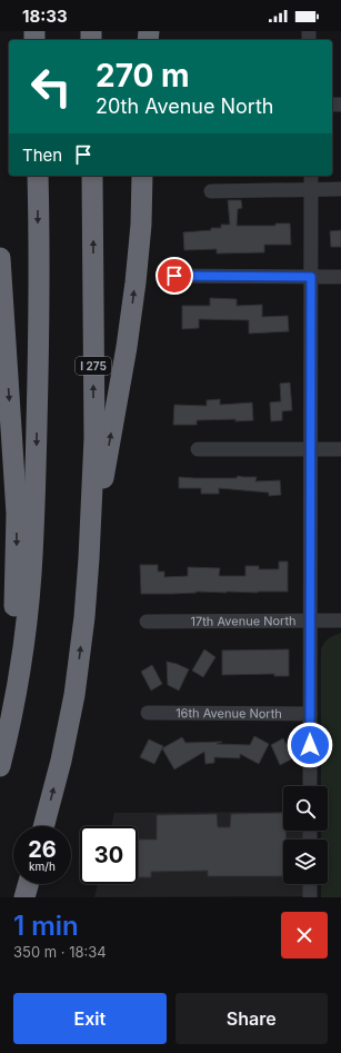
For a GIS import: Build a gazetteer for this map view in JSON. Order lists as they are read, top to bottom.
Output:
{
  "streets": {
    "highway": ["I 275"],
    "street": ["17th Avenue North", "16th Avenue North"]
  },
  "page": {
    "status": "18:33",
    "turn": ["270 m", "20th Avenue North"],
    "then": "Then",
    "speed": "26 km/h",
    "limit": "30",
    "heading": ["1 min", "350 m · 18:34"],
    "buttons": ["Exit", "Share"]
  }
}
